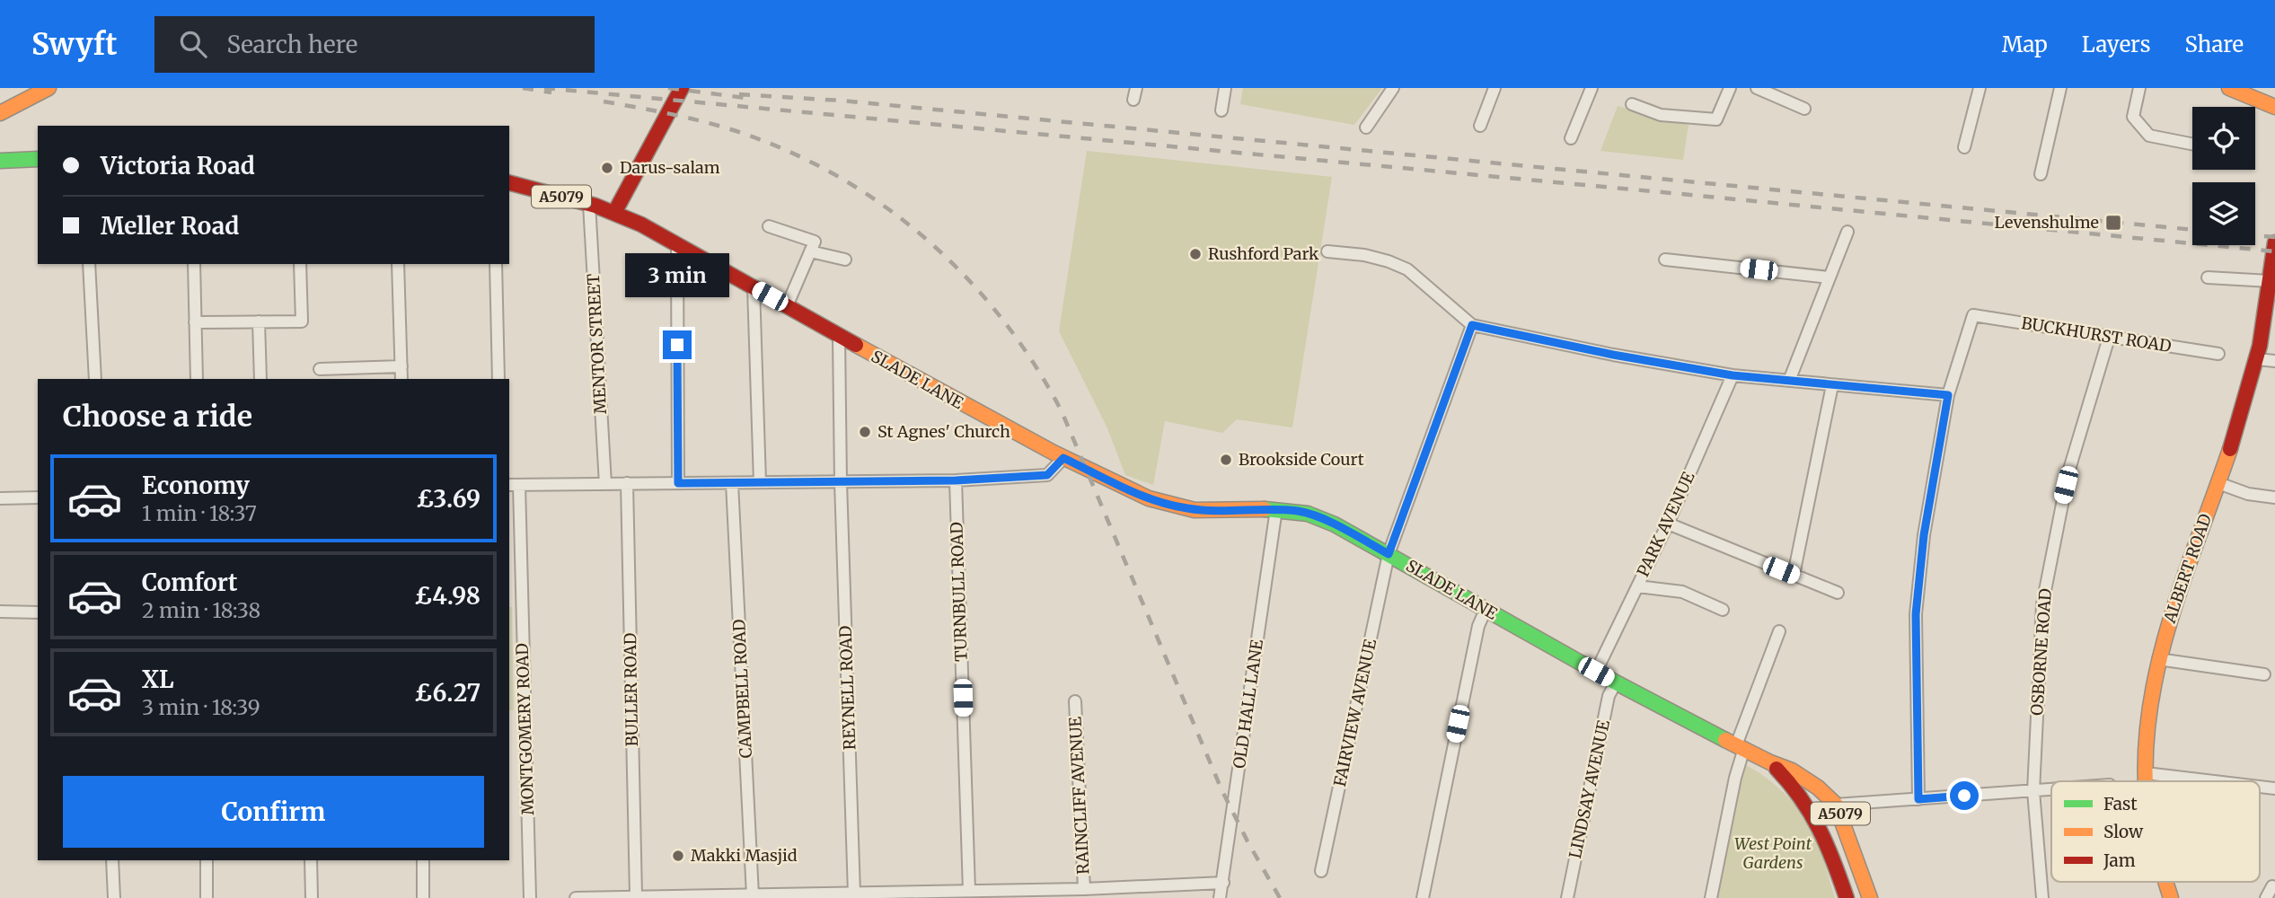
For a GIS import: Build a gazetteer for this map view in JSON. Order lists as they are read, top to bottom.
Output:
{
  "streets": {
    "main road": ["A5079", "SLADE LANE", "ALBERT ROAD"],
    "street": [
      "BUCKHURST ROAD",
      "MENTOR STREET",
      "PARK AVENUE",
      "TURNBULL ROAD",
      "OSBORNE ROAD",
      "REYNELL ROAD",
      "CAMPBELL ROAD",
      "BULLER ROAD",
      "OLD HALL LANE",
      "FAIRVIEW AVENUE",
      "MONTGOMERY ROAD",
      "LINDSAY AVENUE",
      "RAINCLIFF AVENUE"
    ]
  },
  "crossings": [
    ["BUCKHURST ROAD", "OSBORNE ROAD"],
    ["MENTOR STREET", "SLADE LANE"],
    ["SLADE LANE", "PARK AVENUE"],
    ["SLADE LANE", "REYNELL ROAD"],
    ["SLADE LANE", "OLD HALL LANE"],
    ["SLADE LANE", "FAIRVIEW AVENUE"],
    ["SLADE LANE", "LINDSAY AVENUE"]
  ],
  "parks": ["West Point Gardens"],
  "places": {
    "other": [
      "Darus-salam",
      "Rushford Park",
      "St Agnes' Church",
      "Brookside Court",
      "Makki Masjid"
    ],
    "transit": ["Levenshulme"]
  },
  "legend": ["Fast", "Slow", "Jam"],
  "page": {
    "header": "Swyft",
    "search": "Search here",
    "nav": ["Map", "Layers", "Share"],
    "banner": ["Victoria Road", "Meller Road"],
    "bubble": "3 min",
    "heading": "Choose a ride",
    "list": [
      {
        "name": "Economy",
        "note": "1 min · 18:37",
        "value": "£3.69"
      },
      {
        "name": "Comfort",
        "note": "2 min · 18:38",
        "value": "£4.98"
      },
      {
        "name": "XL",
        "note": "3 min · 18:39",
        "value": "£6.27"
      }
    ],
    "buttons": "Confirm"
  }
}
